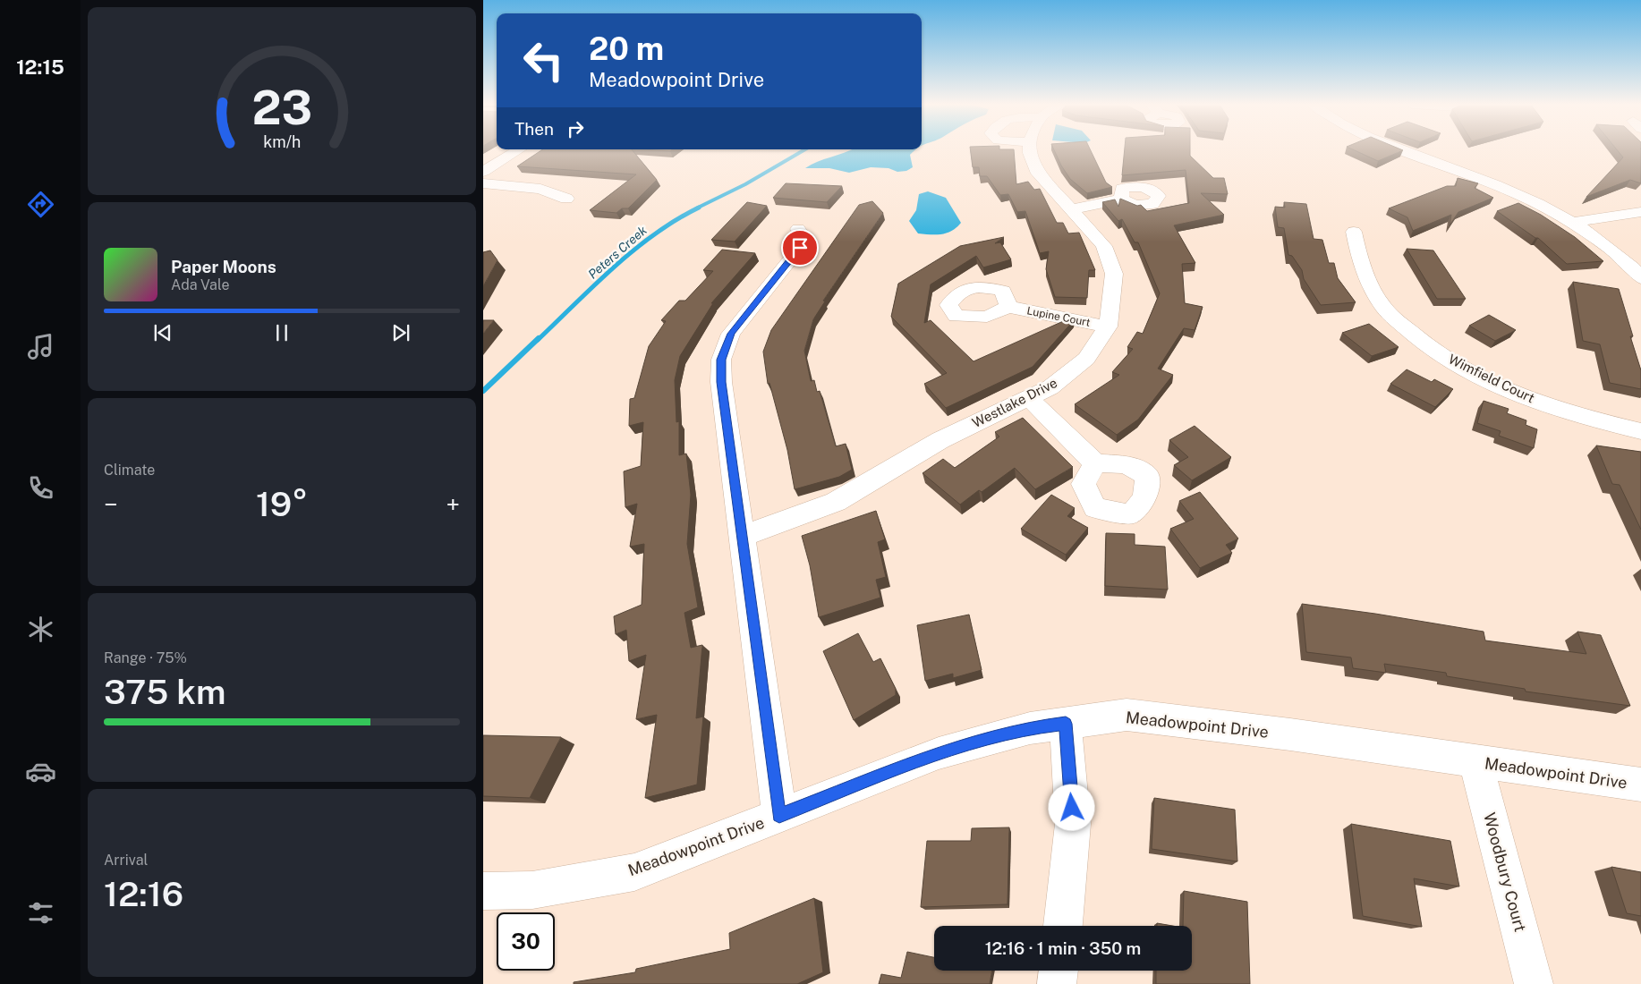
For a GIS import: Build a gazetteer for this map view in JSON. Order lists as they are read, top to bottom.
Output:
{
  "streets": {
    "street": [
      "Lupine Court",
      "Wimfield Court",
      "Westlake Drive",
      "Meadowpoint Drive",
      "Woodbury Court"
    ]
  },
  "crossings": [
    ["Lupine Court", "Westlake Drive"],
    ["Meadowpoint Drive", "Woodbury Court"]
  ],
  "water": ["Peters Creek"],
  "page": {
    "tabs": "12:15",
    "turn": ["20 m", "Meadowpoint Drive"],
    "then": "Then",
    "song": ["Paper Moons", "Ada Vale"],
    "tile": [
      "Climate",
      ["Range · 75%", "375 km"],
      ["Arrival", "12:16"]
    ],
    "heat": ["−", "19°", "+"],
    "limit": "30",
    "trip": "12:16 · 1 min · 350 m",
    "gauge": ["23", "km/h"]
  }
}
